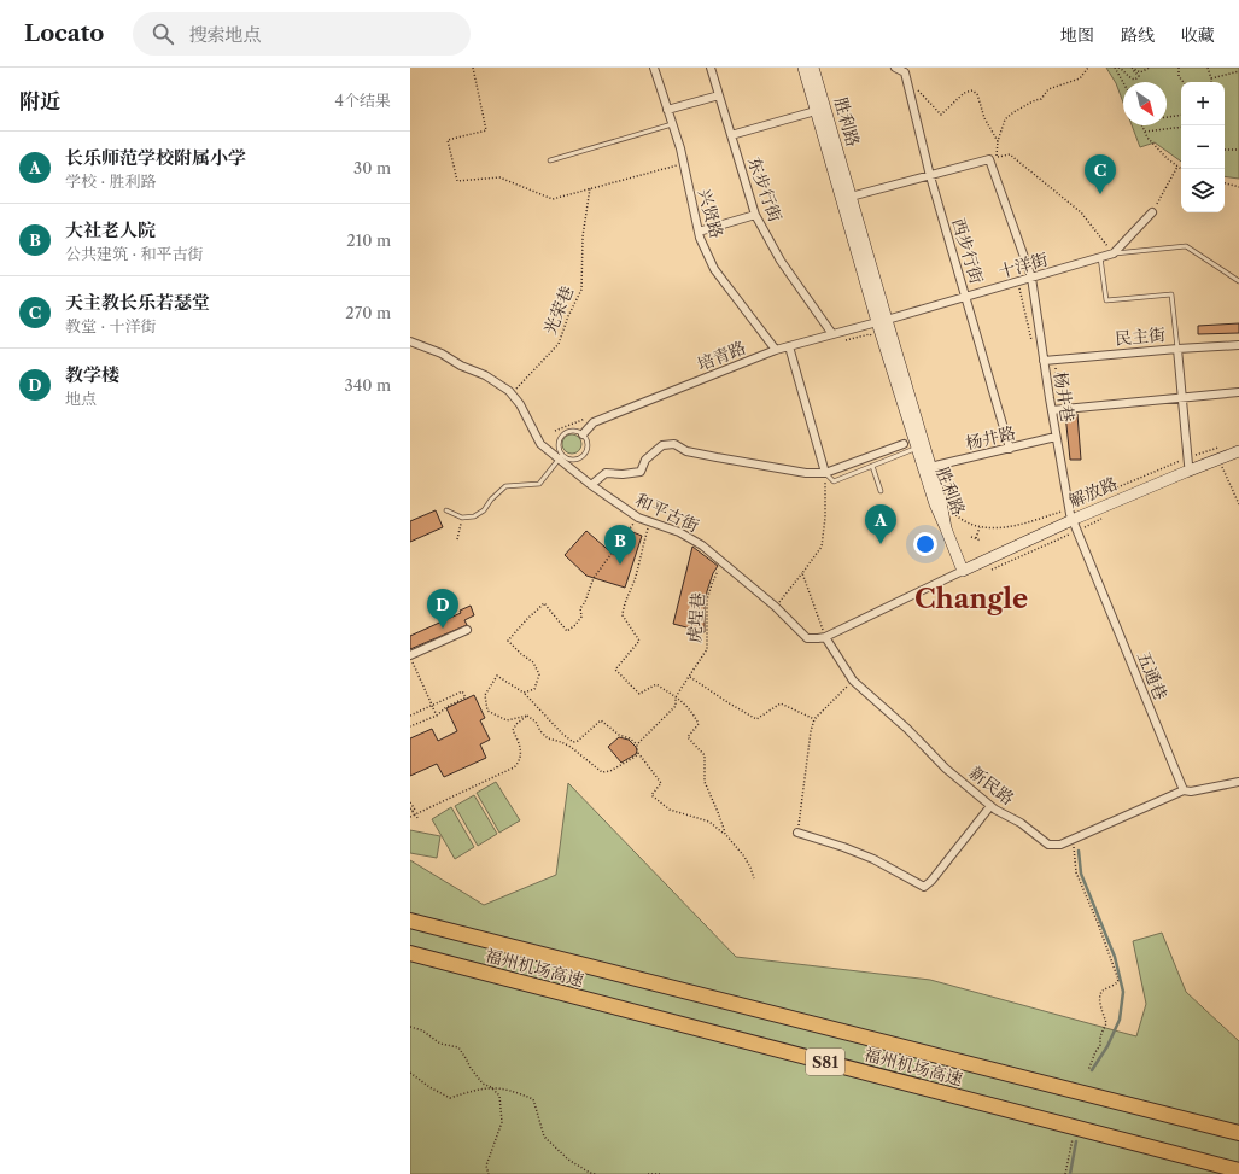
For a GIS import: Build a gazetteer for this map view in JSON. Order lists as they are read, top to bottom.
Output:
{
  "streets": {
    "highway": ["福州机场高速", "S81"],
    "main road": ["胜利路", "解放路"],
    "street": [
      "东步行街",
      "兴贤路",
      "西步行街",
      "十洋街",
      "民主街",
      "培青路",
      "杨井巷",
      "杨井路",
      "和平古街",
      "五通巷",
      "新民路"
    ],
    "path": ["光荣巷", "虎埕巷"]
  },
  "crossings": [
    ["胜利路", "十洋街"],
    ["胜利路", "培青路"],
    ["胜利路", "杨井路"],
    ["东步行街", "培青路"],
    ["兴贤路", "培青路"],
    ["西步行街", "十洋街"],
    ["西步行街", "杨井路"],
    ["十洋街", "培青路"],
    ["十洋街", "杨井巷"],
    ["光荣巷", "和平古街"],
    ["民主街", "杨井巷"],
    ["培青路", "和平古街"],
    ["杨井巷", "杨井路"],
    ["杨井巷", "解放路"],
    ["杨井巷", "五通巷"],
    ["解放路", "五通巷"],
    ["和平古街", "虎埕巷"],
    ["和平古街", "新民路"],
    ["五通巷", "新民路"]
  ],
  "districts": ["Changle"],
  "north": "bottom right",
  "page": {
    "header": "Locato",
    "search": "搜索地点",
    "nav": ["地图", "路线", "收藏"],
    "heading": ["附近", "4个结果"],
    "map_buttons": ["+", "−"],
    "list": [
      {
        "mark": "A",
        "name": "长乐师范学校附属小学",
        "note": "学校 · 胜利路",
        "value": "30 m"
      },
      {
        "mark": "B",
        "name": "大社老人院",
        "note": "公共建筑 · 和平古街",
        "value": "210 m"
      },
      {
        "mark": "C",
        "name": "天主教长乐若瑟堂",
        "note": "教堂 · 十洋街",
        "value": "270 m"
      },
      {
        "mark": "D",
        "name": "教学楼",
        "note": "地点",
        "value": "340 m"
      }
    ],
    "pins": [
      "C",
      "A",
      "B",
      "D"
    ]
  }
}
